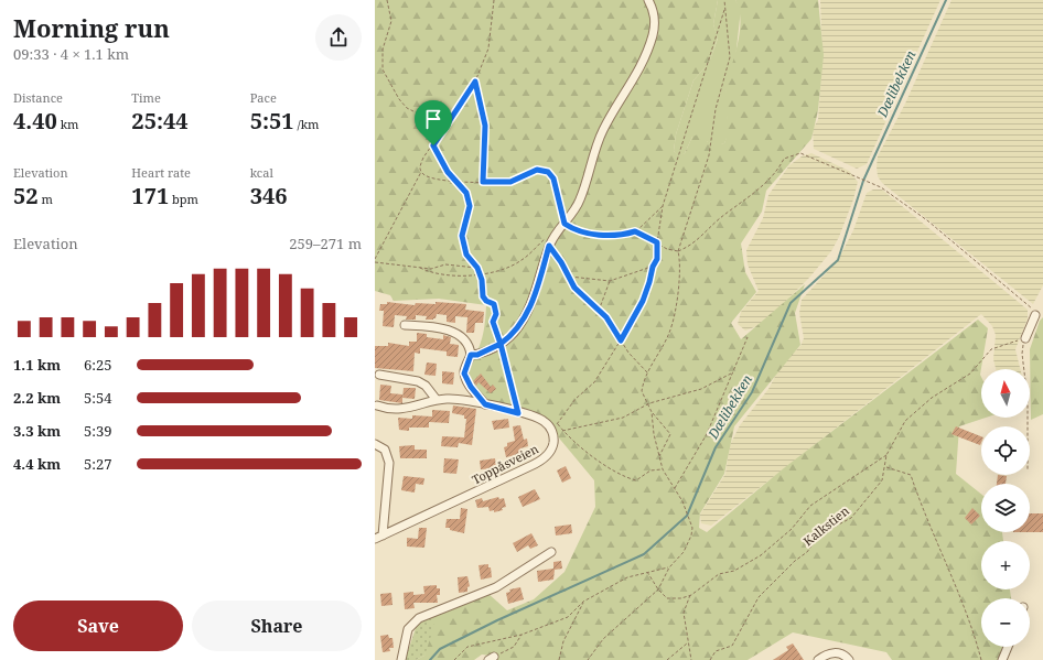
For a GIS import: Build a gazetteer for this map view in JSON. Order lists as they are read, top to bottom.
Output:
{
  "streets": {
    "street": ["Toppåsveien"],
    "path": ["Kalkstien"]
  },
  "water": ["Dælibekken"],
  "north": "top",
  "page": {
    "heading": ["Morning run", "09:33 · 4 × 1.1 km"],
    "stats": [
      ["Distance", "4.40 km"],
      ["Time", "25:44"],
      ["Pace", "5:51 /km"],
      ["Elevation", "52 m"],
      ["Heart rate", "171 bpm"],
      ["kcal", "346"]
    ],
    "chart": ["Elevation", "259–271 m"],
    "list": [
      {
        "name": "1.1 km",
        "note": "6:25"
      },
      {
        "name": "2.2 km",
        "note": "5:54"
      },
      {
        "name": "3.3 km",
        "note": "5:39"
      },
      {
        "name": "4.4 km",
        "note": "5:27"
      }
    ],
    "map_buttons": ["+", "−"],
    "buttons": ["Save", "Share"]
  }
}
